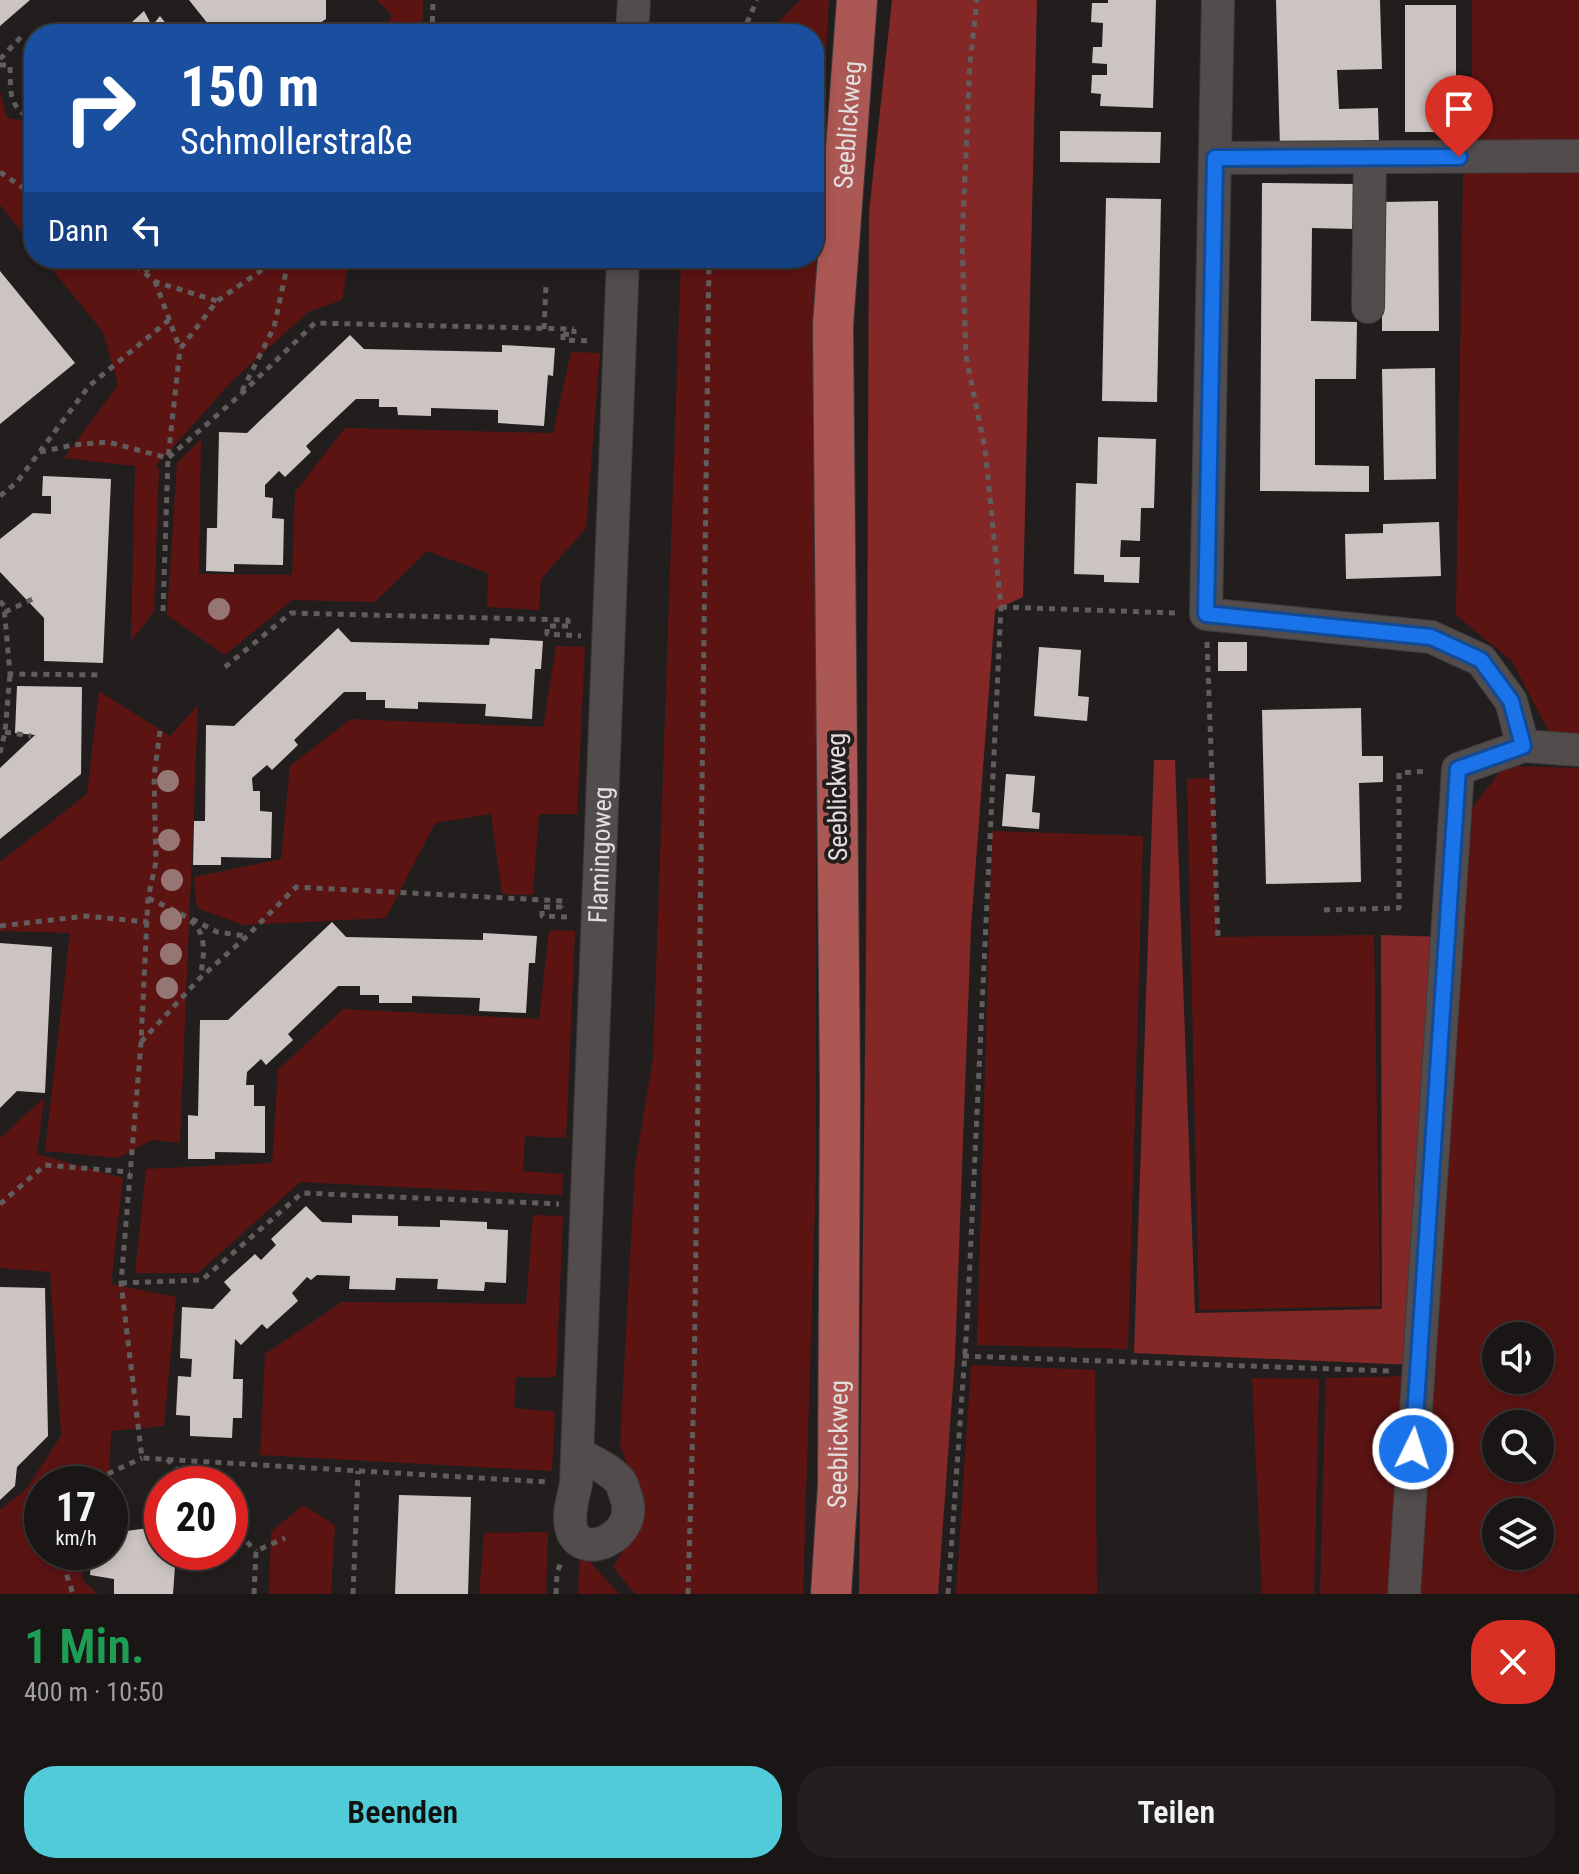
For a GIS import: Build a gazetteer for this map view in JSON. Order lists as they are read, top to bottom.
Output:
{
  "streets": {
    "main road": ["Seeblickweg"],
    "street": ["Flamingoweg"]
  },
  "page": {
    "turn": ["150 m", "Schmollerstraße"],
    "then": "Dann",
    "speed": "17 km/h",
    "limit": "20",
    "heading": ["1 Min.", "400 m · 10:50"],
    "buttons": ["Beenden", "Teilen"]
  }
}
